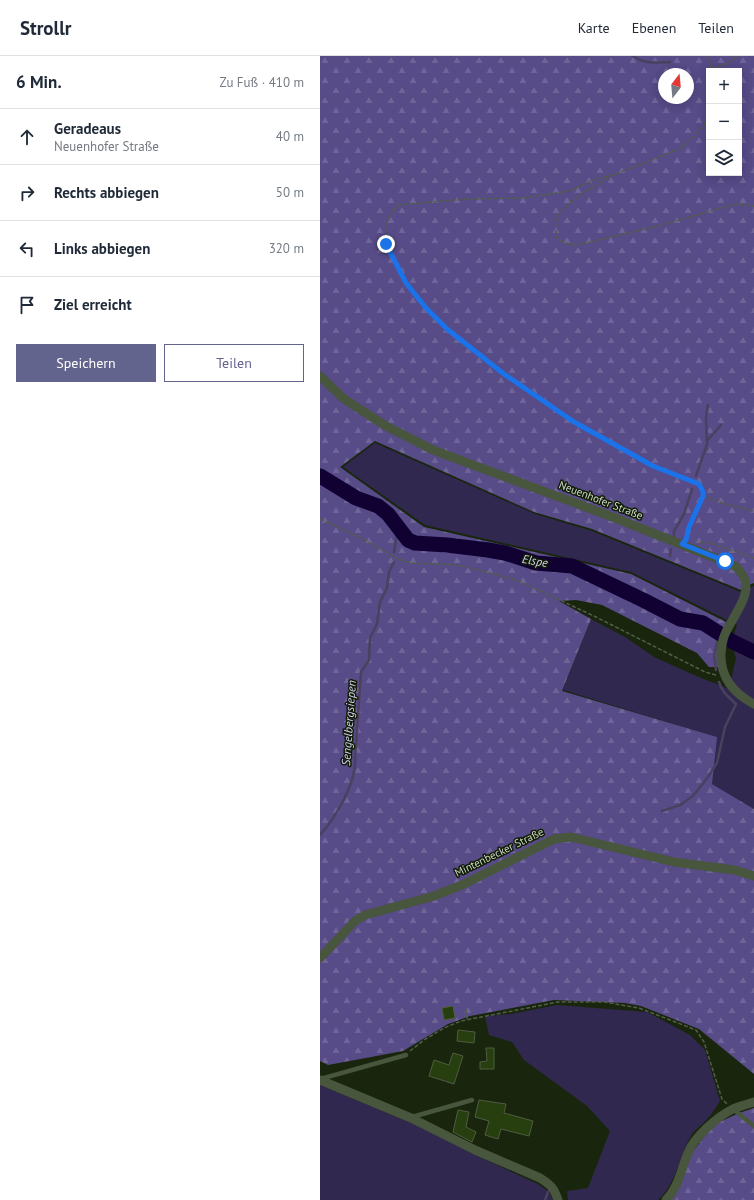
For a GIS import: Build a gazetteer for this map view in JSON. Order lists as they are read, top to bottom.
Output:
{
  "streets": {
    "street": ["Neuenhofer Straße", "Mintenbecker Straße"]
  },
  "water": ["Elspe", "Sengelbergsiepen"],
  "north": "top",
  "page": {
    "header": "Strollr",
    "nav": ["Karte", "Ebenen", "Teilen"],
    "heading": ["6 Min.", "Zu Fuß · 410 m"],
    "map_buttons": ["+", "−"],
    "list": [
      ["Geradeaus", "Neuenhofer Straße", "40 m"],
      ["Rechts abbiegen", "50 m"],
      ["Links abbiegen", "320 m"],
      "Ziel erreicht"
    ],
    "buttons": ["Speichern", "Teilen"]
  }
}
